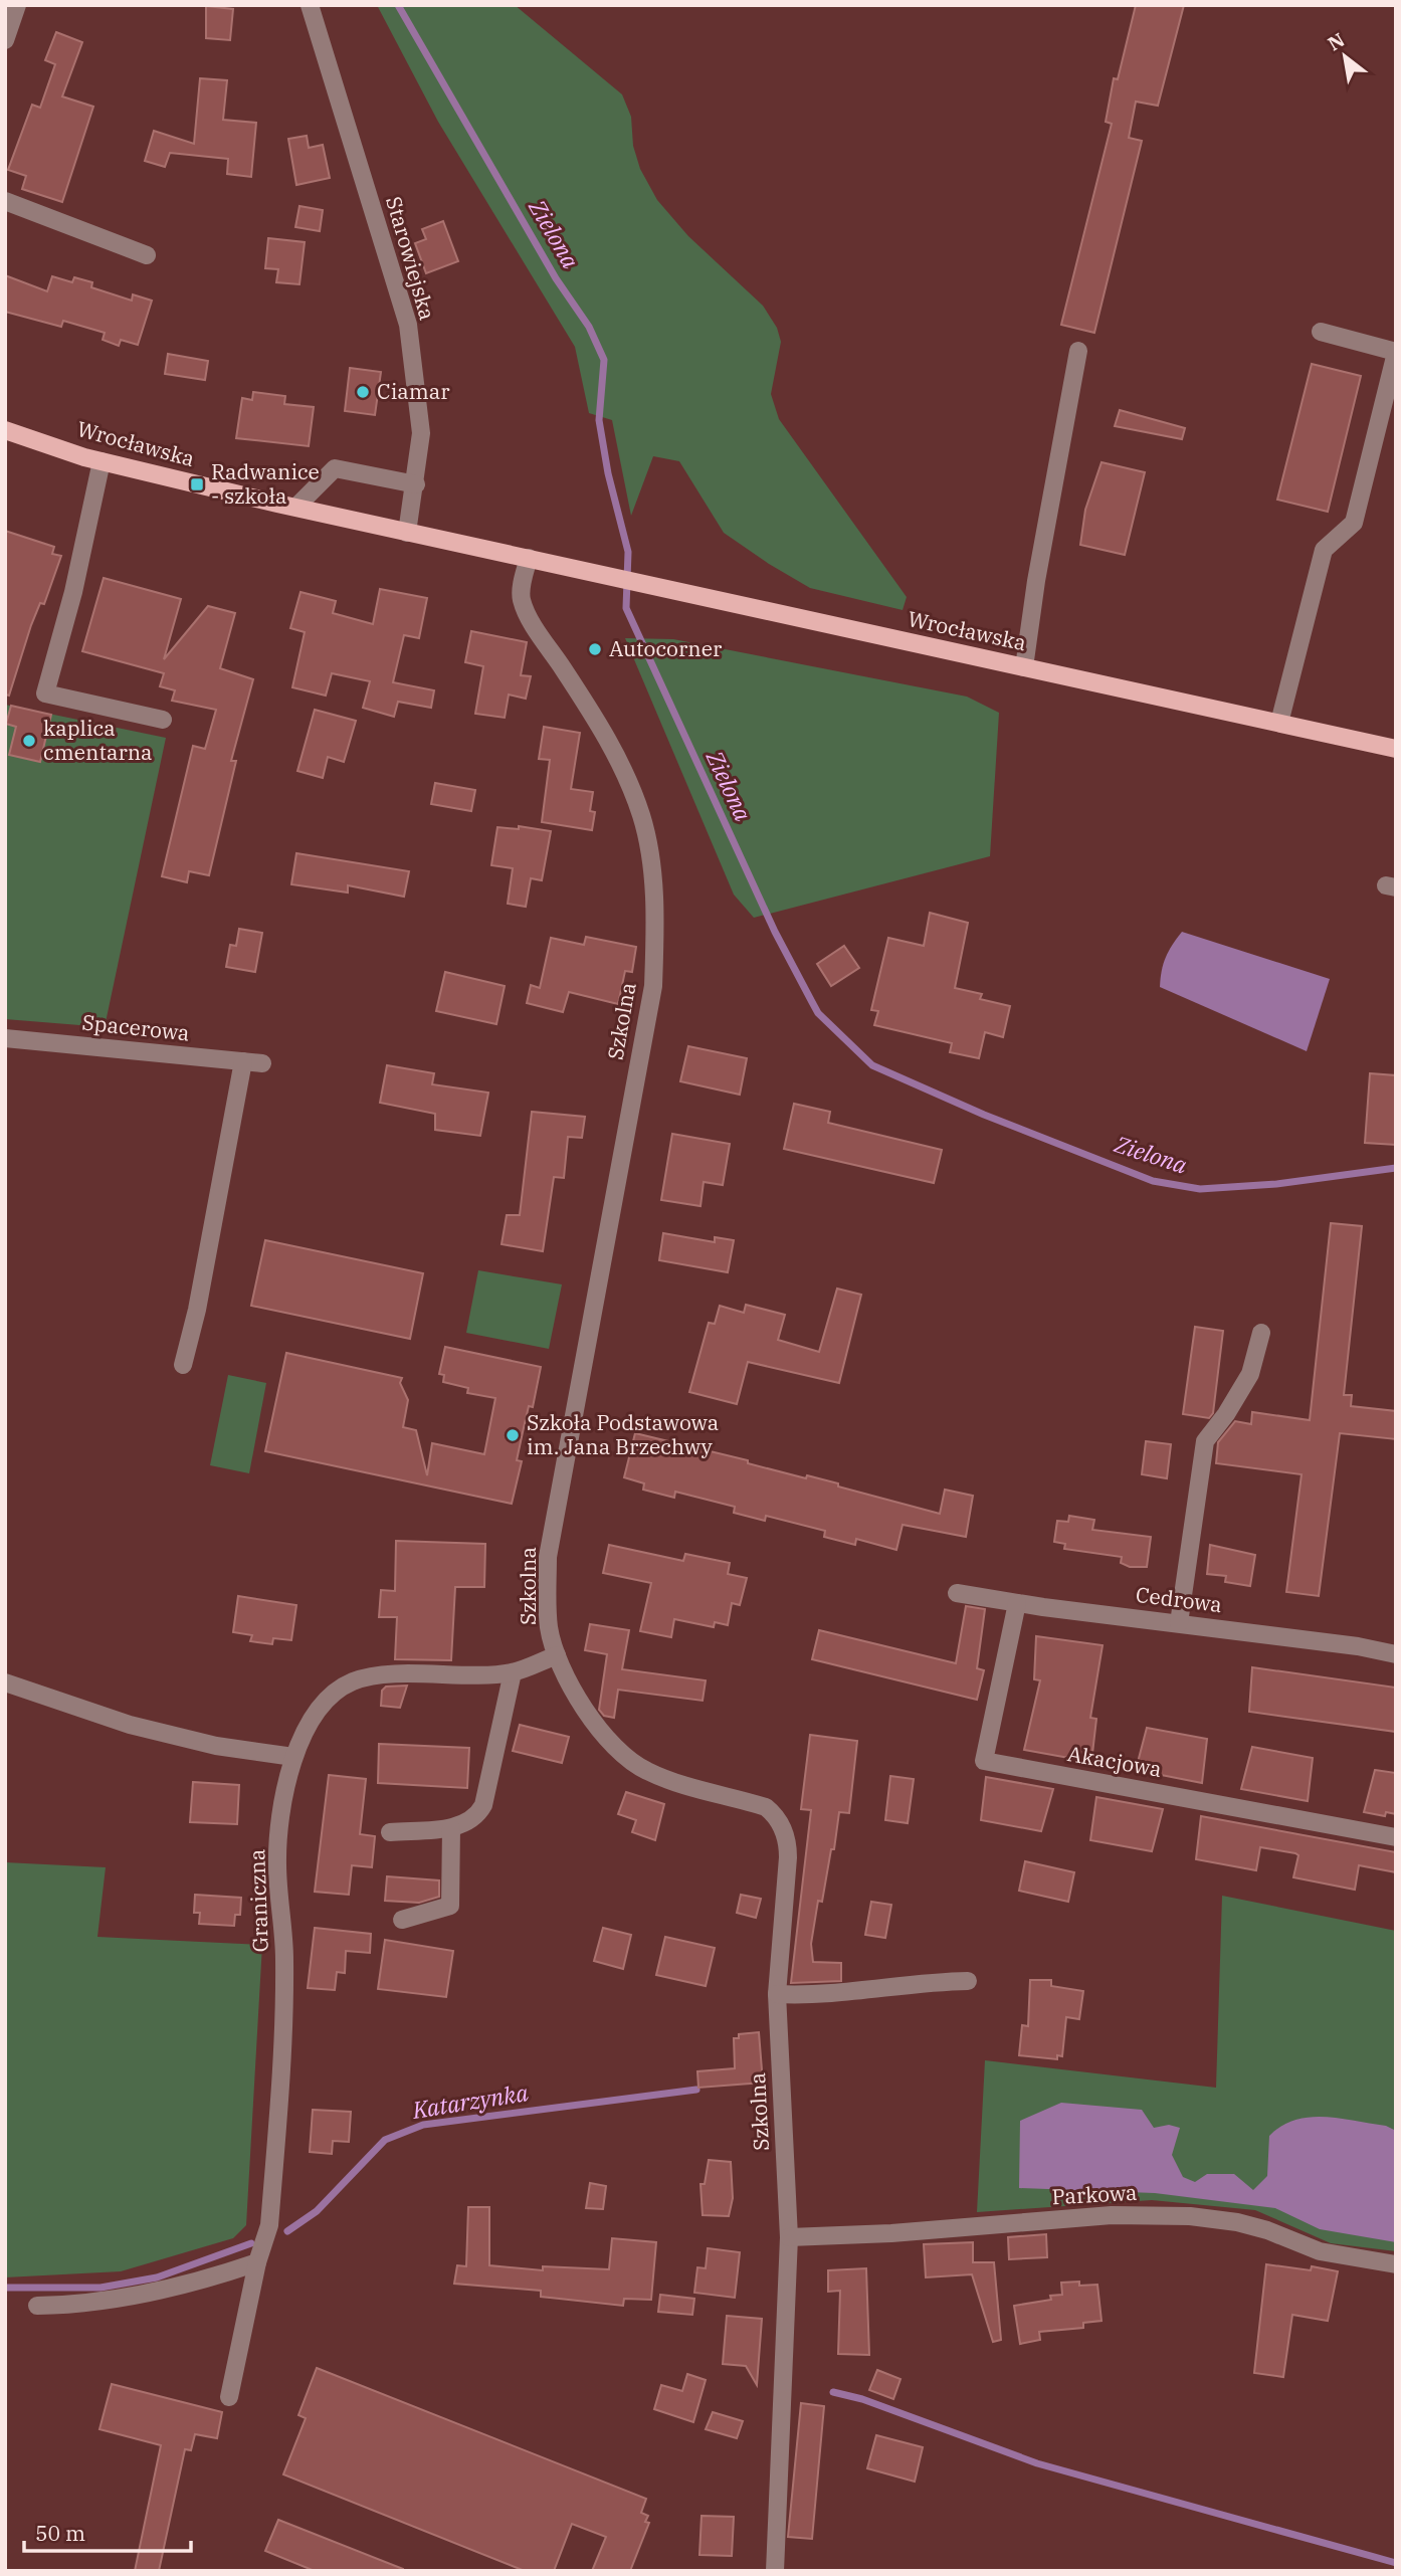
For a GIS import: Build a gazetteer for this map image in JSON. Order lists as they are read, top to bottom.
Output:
{
  "streets": {
    "main road": ["Wrocławska"],
    "street": [
      "Starowiejska",
      "Szkolna",
      "Spacerowa",
      "Cedrowa",
      "Akacjowa",
      "Graniczna",
      "Parkowa"
    ]
  },
  "crossings": [
    ["Starowiejska", "Wrocławska"],
    ["Wrocławska", "Szkolna"],
    ["Szkolna", "Graniczna"],
    ["Szkolna", "Parkowa"],
    ["Cedrowa", "Akacjowa"]
  ],
  "water": ["Zielona", "Katarzynka"],
  "places": {
    "other": [
      "Ciamar",
      "Autocorner",
      "kaplica cmentarna",
      "Szkoła Podstawowa im. Jana Brzechwy"
    ],
    "transit": ["Radwanice - szkoła"]
  },
  "scale_bar": "50 m",
  "north": "top left"
}
